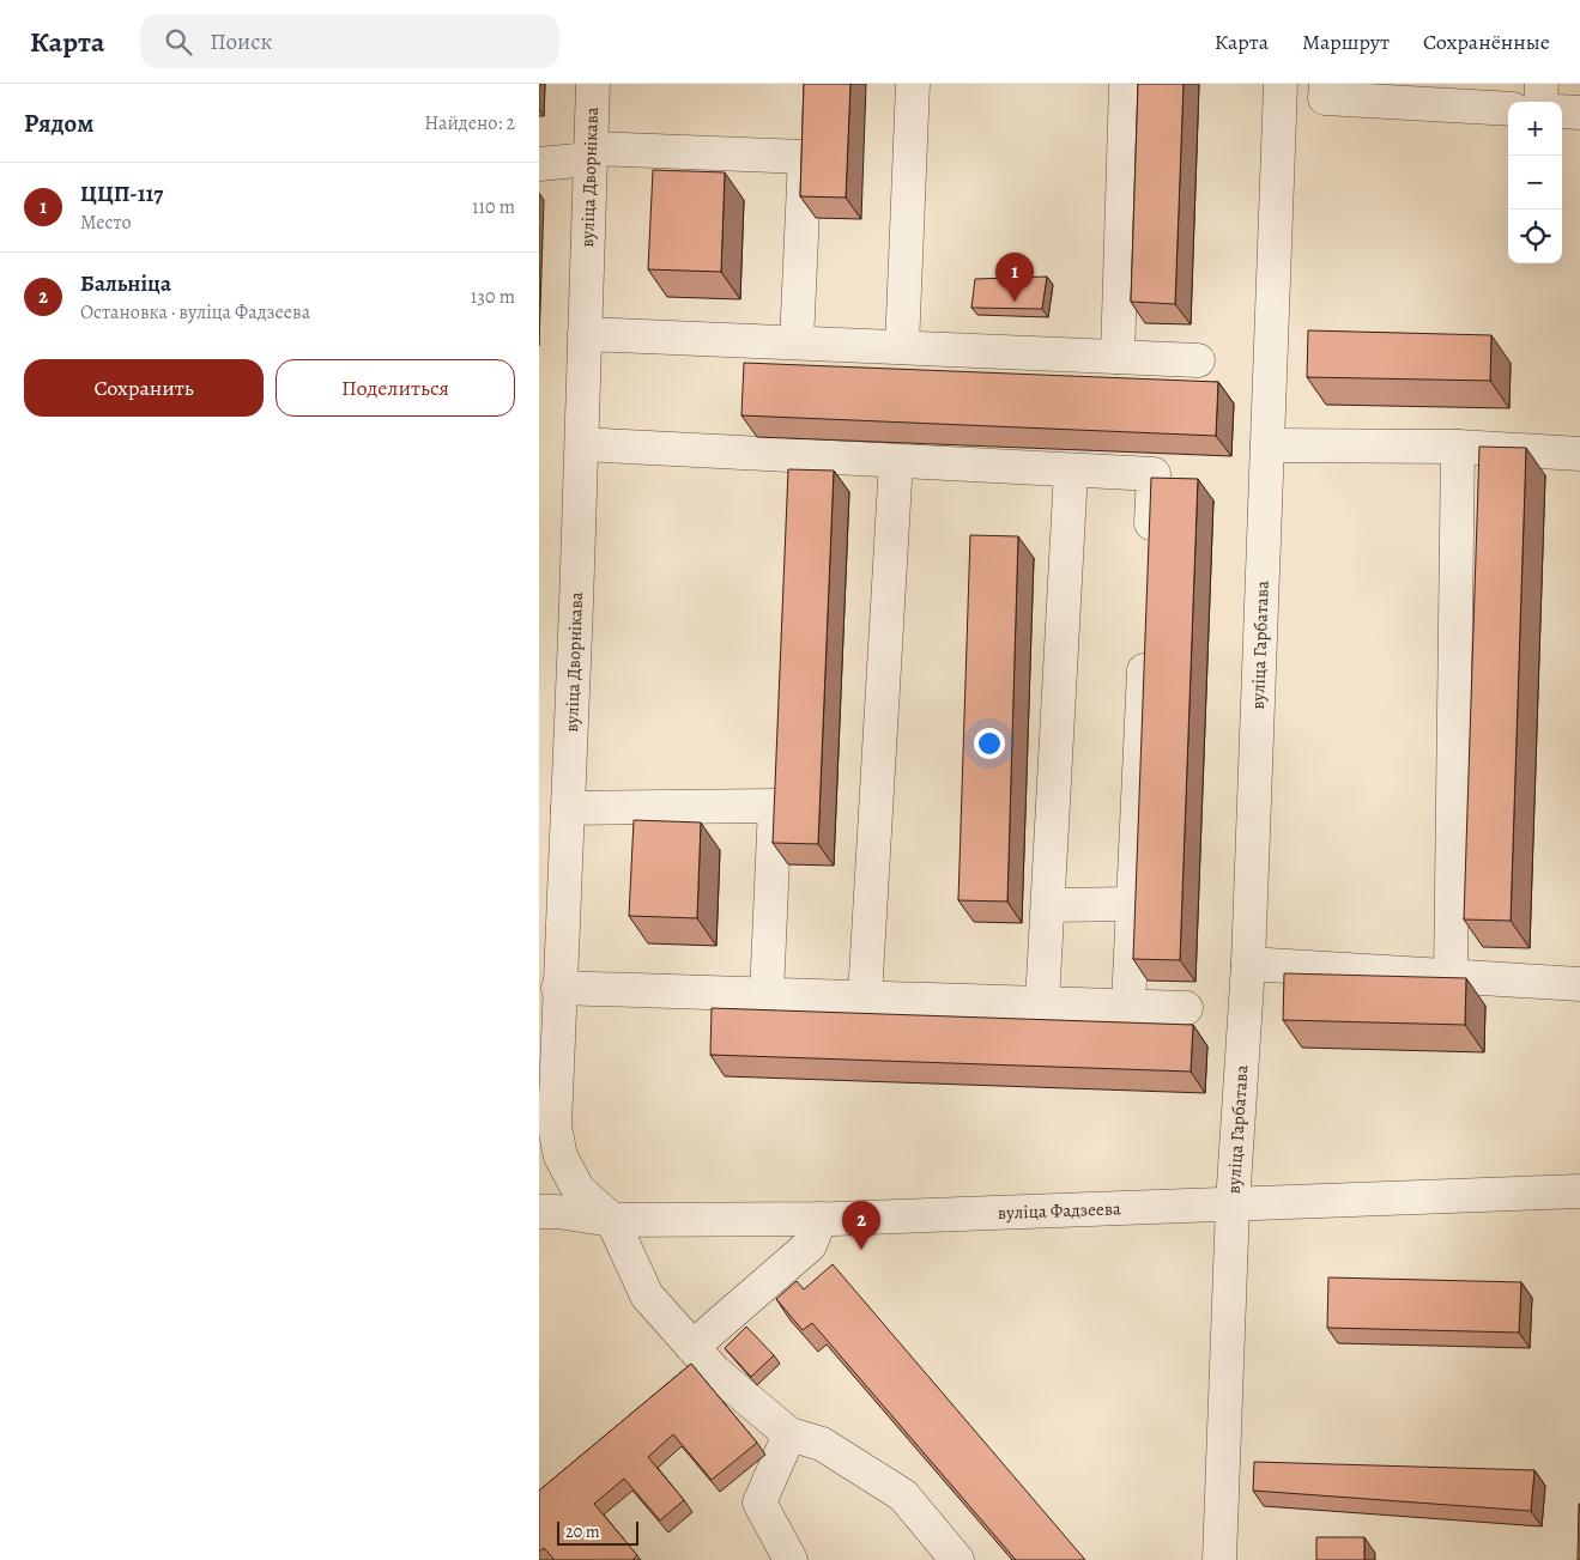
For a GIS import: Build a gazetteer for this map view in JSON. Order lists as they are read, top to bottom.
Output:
{
  "streets": {
    "street": ["вуліца Дворнікава", "вуліца Гарбатава", "вуліца Фадзеева"]
  },
  "crossings": [
    ["вуліца Дворнікава", "вуліца Фадзеева"],
    ["вуліца Гарбатава", "вуліца Фадзеева"]
  ],
  "scale_bar": "20 m",
  "page": {
    "header": "Карта",
    "search": "Поиск",
    "nav": ["Карта", "Маршрут", "Сохранённые"],
    "heading": ["Рядом", "Найдено: 2"],
    "map_buttons": ["+", "−"],
    "list": [
      {
        "mark": "1",
        "name": "ЦЦП-117",
        "note": "Место",
        "value": "110 m"
      },
      {
        "mark": "2",
        "name": "Бальніца",
        "note": "Остановка · вуліца Фадзеева",
        "value": "130 m"
      }
    ],
    "pins": ["1", "2"],
    "buttons": ["Сохранить", "Поделиться"],
    "scale": "20 m"
  }
}
